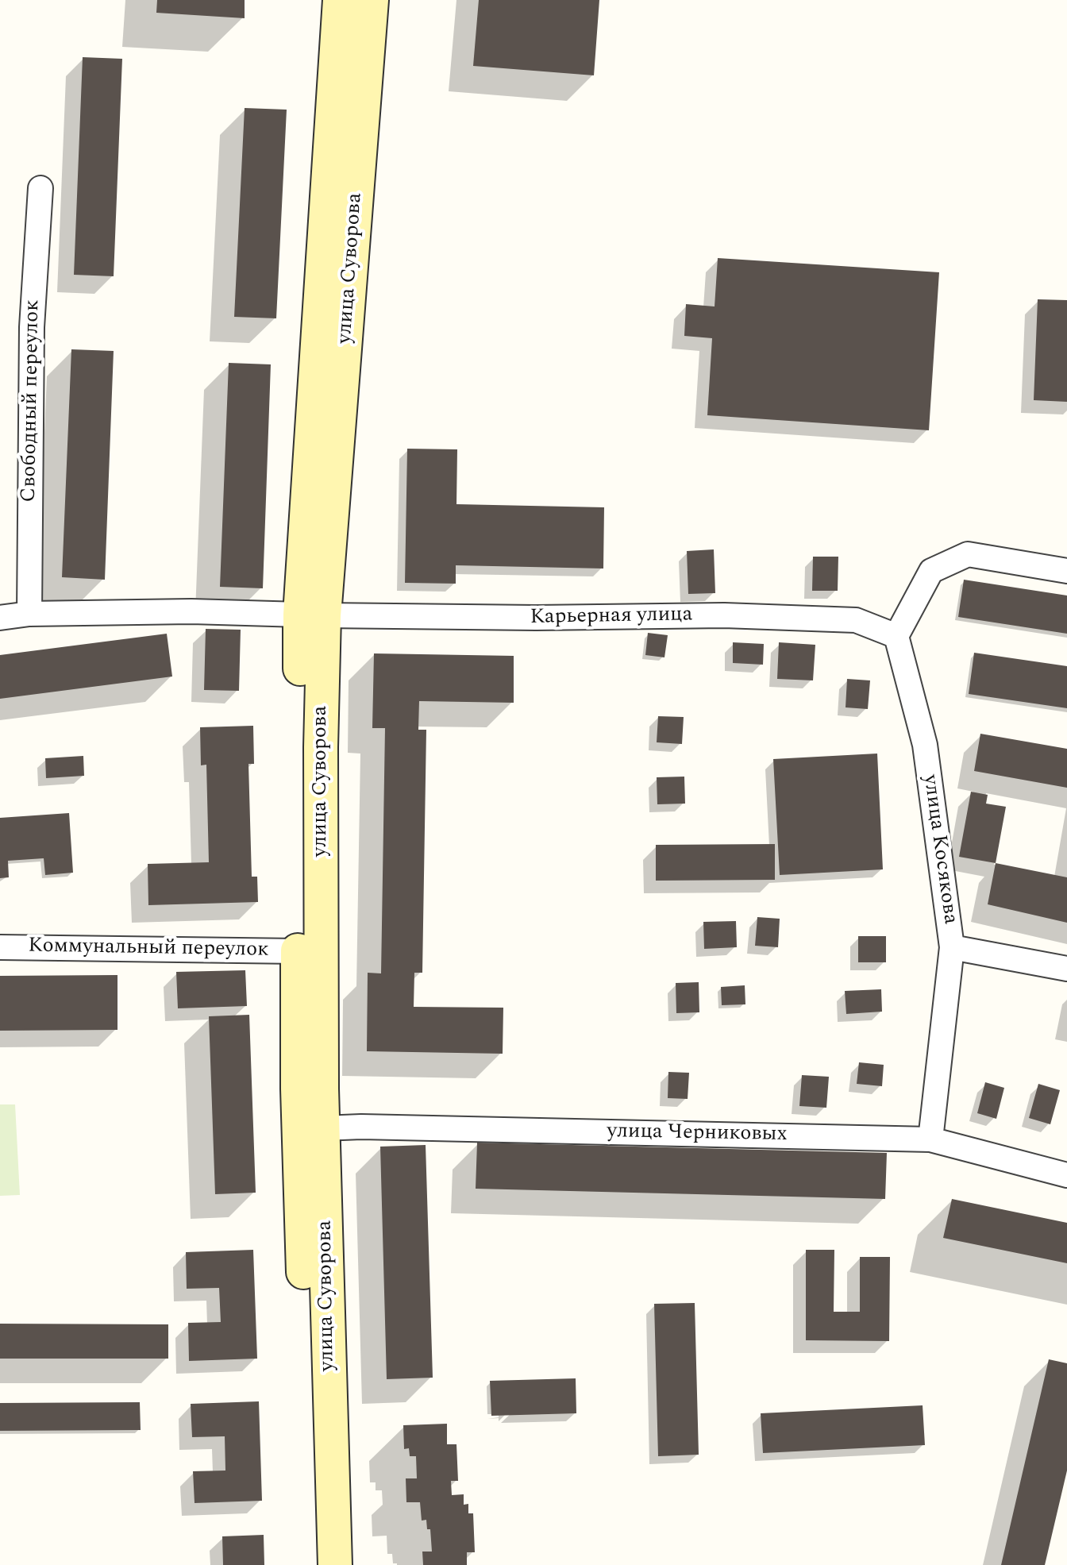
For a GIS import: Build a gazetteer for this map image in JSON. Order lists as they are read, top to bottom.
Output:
{
  "streets": {
    "main road": ["улица Суворова"],
    "street": [
      "Свободный переулок",
      "Карьерная улица",
      "улица Косякова",
      "Коммунальный переулок",
      "улица Черниковых"
    ]
  },
  "crossings": [
    ["улица Суворова", "Карьерная улица"],
    ["улица Суворова", "Коммунальный переулок"],
    ["улица Суворова", "улица Черниковых"],
    ["Свободный переулок", "Карьерная улица"],
    ["Карьерная улица", "улица Косякова"],
    ["улица Косякова", "улица Черниковых"]
  ]
}
